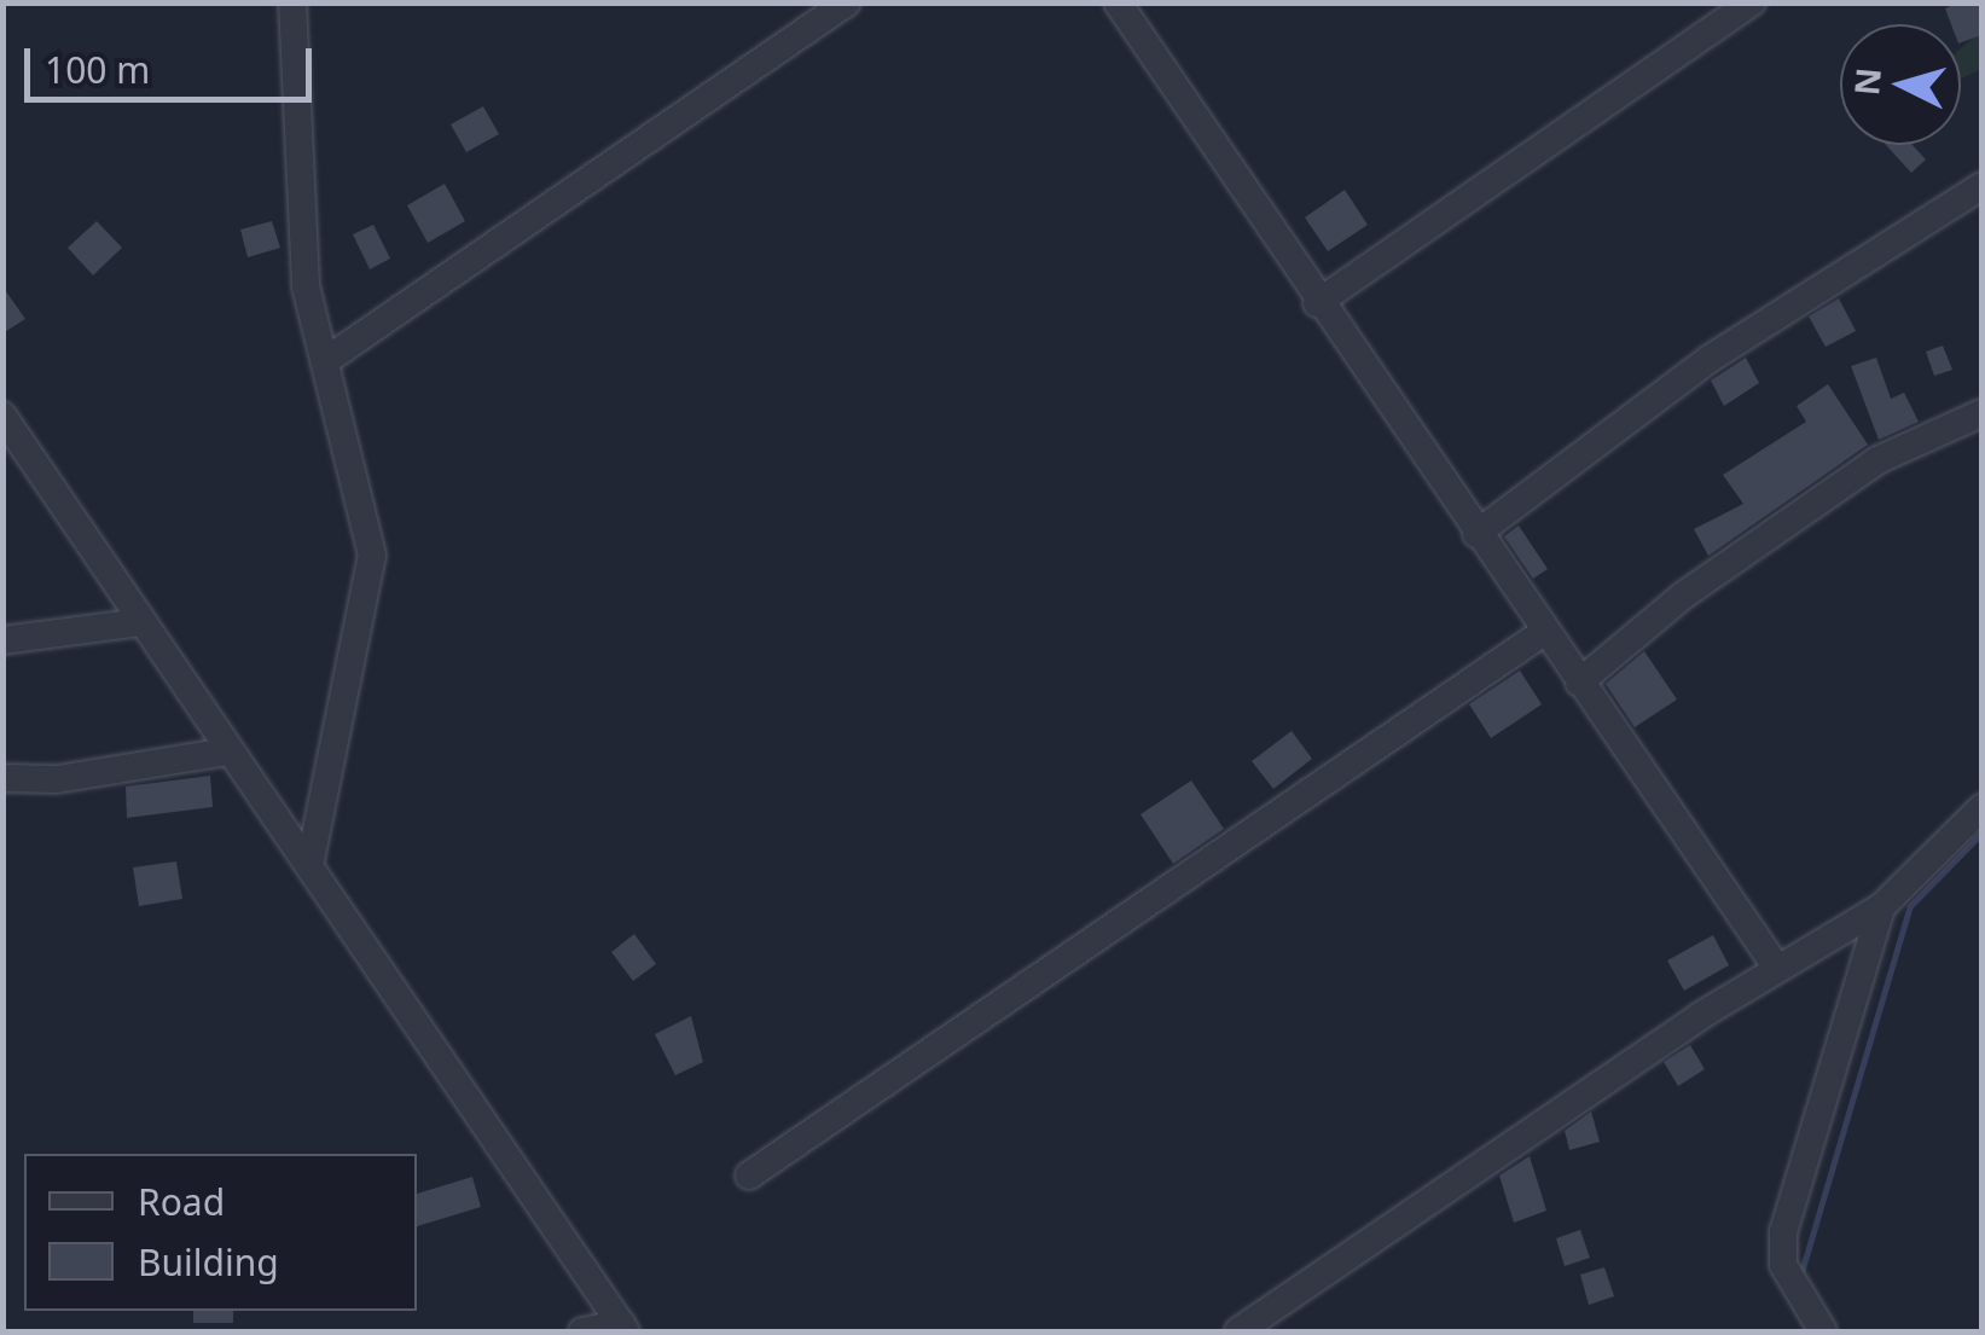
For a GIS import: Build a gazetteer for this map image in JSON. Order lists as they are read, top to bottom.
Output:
{
  "legend": ["Road", "Building"],
  "scale_bar": "100 m",
  "north": "left"
}
